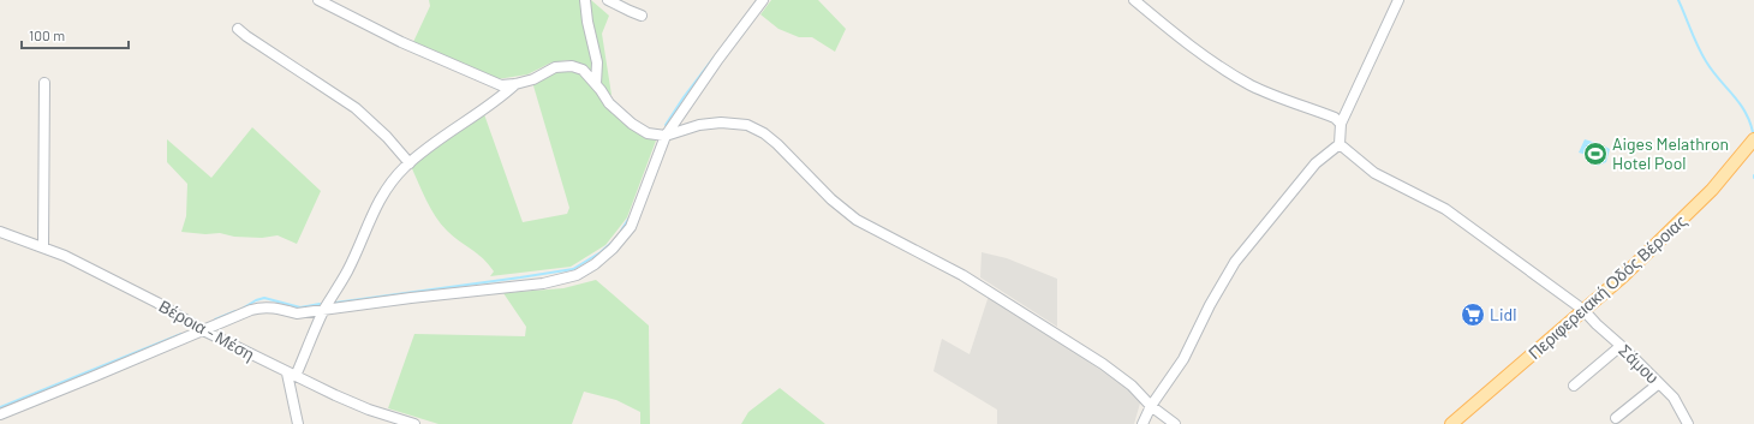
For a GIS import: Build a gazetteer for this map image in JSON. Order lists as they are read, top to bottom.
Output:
{
  "streets": {
    "main road": ["Περιφερειακή Οδός Βέροιας"],
    "street": ["Βέροια - Μέση", "Σάμου"]
  },
  "crossings": [
    ["Περιφερειακή Οδός Βέροιας", "Σάμου"]
  ],
  "places": {
    "sports": ["Aiges Melathron Hotel Pool"],
    "supermarket": ["Lidl"]
  },
  "scale_bar": "100 m"
}
